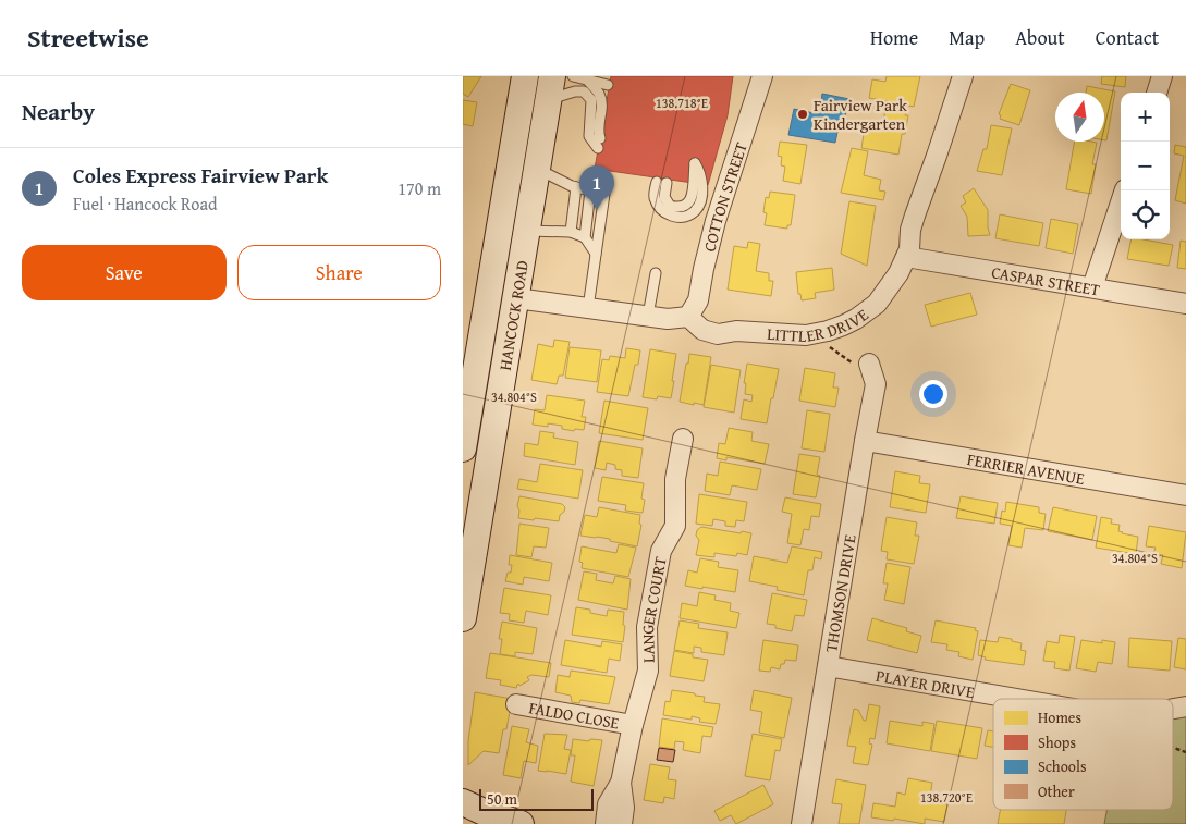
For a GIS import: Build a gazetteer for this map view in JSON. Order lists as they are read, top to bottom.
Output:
{
  "streets": {
    "main road": ["HANCOCK ROAD"],
    "street": [
      "COTTON STREET",
      "CASPAR STREET",
      "LITTLER DRIVE",
      "FERRIER AVENUE",
      "THOMSON DRIVE",
      "LANGER COURT",
      "PLAYER DRIVE",
      "FALDO CLOSE"
    ]
  },
  "crossings": [
    ["COTTON STREET", "LITTLER DRIVE"],
    ["CASPAR STREET", "LITTLER DRIVE"],
    ["FERRIER AVENUE", "THOMSON DRIVE"],
    ["THOMSON DRIVE", "PLAYER DRIVE"],
    ["LANGER COURT", "FALDO CLOSE"]
  ],
  "places": ["Fairview Park Kindergarten"],
  "legend": [
    "Homes",
    "Shops",
    "Schools",
    "Other"
  ],
  "scale_bar": "50 m",
  "north": "top",
  "page": {
    "header": "Streetwise",
    "nav": [
      "Home",
      "Map",
      "About",
      "Contact"
    ],
    "heading": "Nearby",
    "map_buttons": ["+", "−"],
    "list": [
      {
        "mark": "1",
        "name": "Coles Express Fairview Park",
        "note": "Fuel · Hancock Road",
        "value": "170 m"
      }
    ],
    "pins": "1",
    "buttons": ["Save", "Share"],
    "scale": "50 m"
  },
  "coordinates": ["138.718°E", "34.804°S", "138.720°E"]
}
